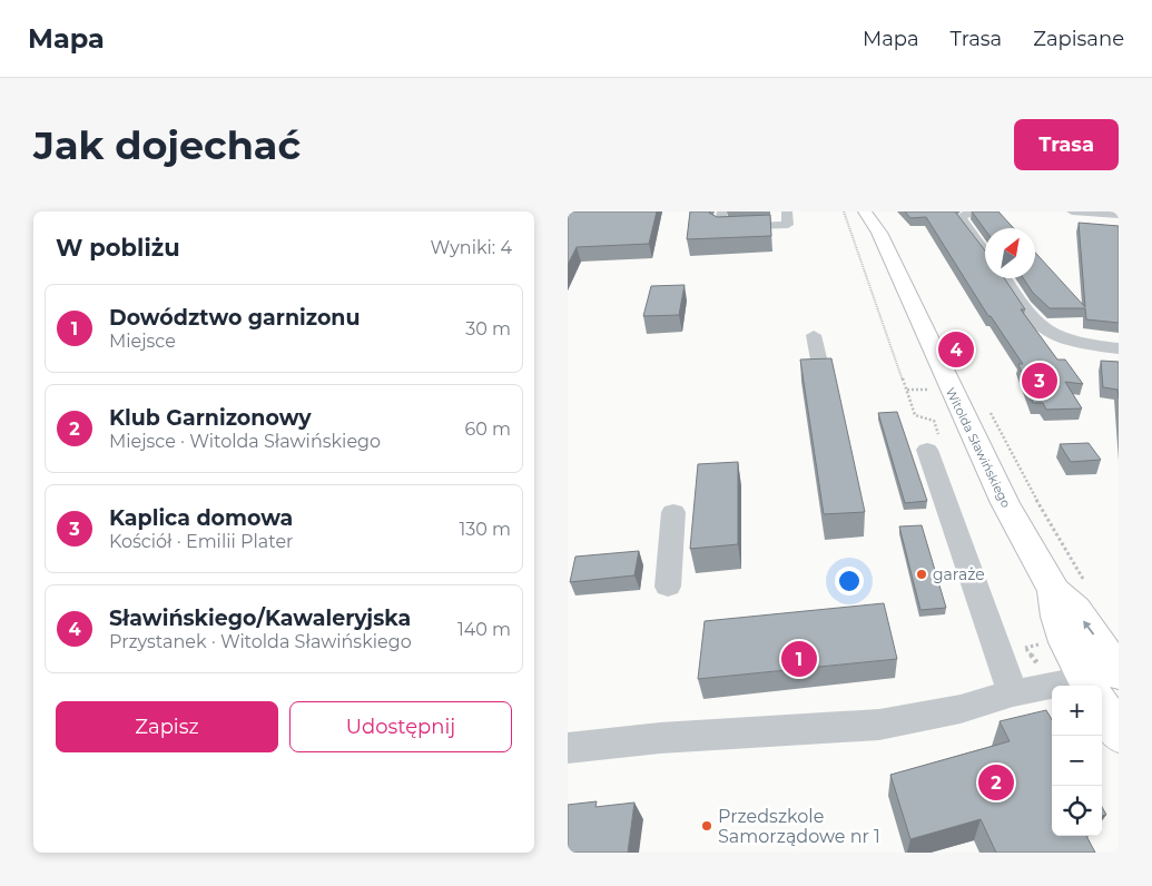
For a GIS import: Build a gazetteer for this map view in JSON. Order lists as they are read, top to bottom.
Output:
{
  "streets": {
    "main road": ["Witolda Sławińskiego"]
  },
  "places": ["garaże", "Przedszkole Samorządowe nr 1"],
  "north": "top right",
  "page": {
    "header": "Mapa",
    "nav": ["Mapa", "Trasa", "Zapisane"],
    "buttons": [
      "Trasa",
      ["Zapisz", "Udostępnij"]
    ],
    "title": "Jak dojechać",
    "heading": ["W pobliżu", "Wyniki: 4"],
    "list": [
      {
        "mark": "1",
        "name": "Dowództwo garnizonu",
        "note": "Miejsce",
        "value": "30 m"
      },
      {
        "mark": "2",
        "name": "Klub Garnizonowy",
        "note": "Miejsce · Witolda Sławińskiego",
        "value": "60 m"
      },
      {
        "mark": "3",
        "name": "Kaplica domowa",
        "note": "Kościół · Emilii Plater",
        "value": "130 m"
      },
      {
        "mark": "4",
        "name": "Sławińskiego/Kawaleryjska",
        "note": "Przystanek · Witolda Sławińskiego",
        "value": "140 m"
      }
    ],
    "pins": [
      "4",
      "3",
      "1",
      "2"
    ],
    "map_buttons": ["+", "−"]
  }
}
